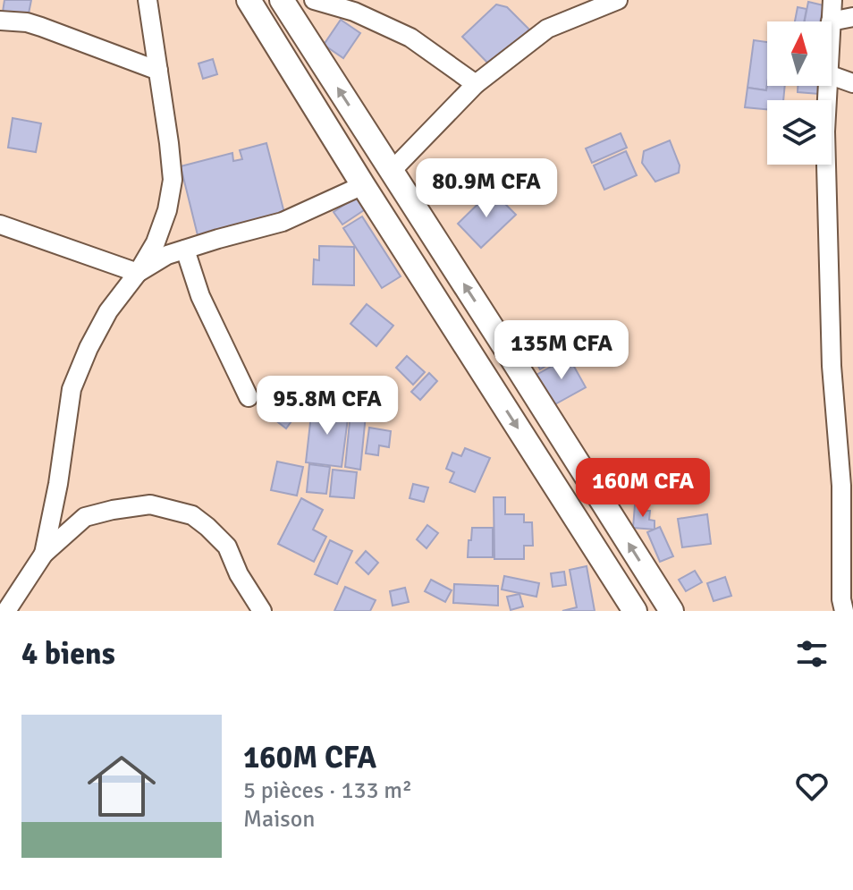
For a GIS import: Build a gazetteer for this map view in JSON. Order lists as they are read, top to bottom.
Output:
{
  "north": "top",
  "page": {
    "price": [
      "80.9M CFA",
      "135M CFA",
      "95.8M CFA",
      "160M CFA"
    ],
    "heading": "4 biens",
    "list": [
      {
        "name": "160M CFA",
        "note": "5 pièces · 133 m² · Maison"
      }
    ]
  }
}
